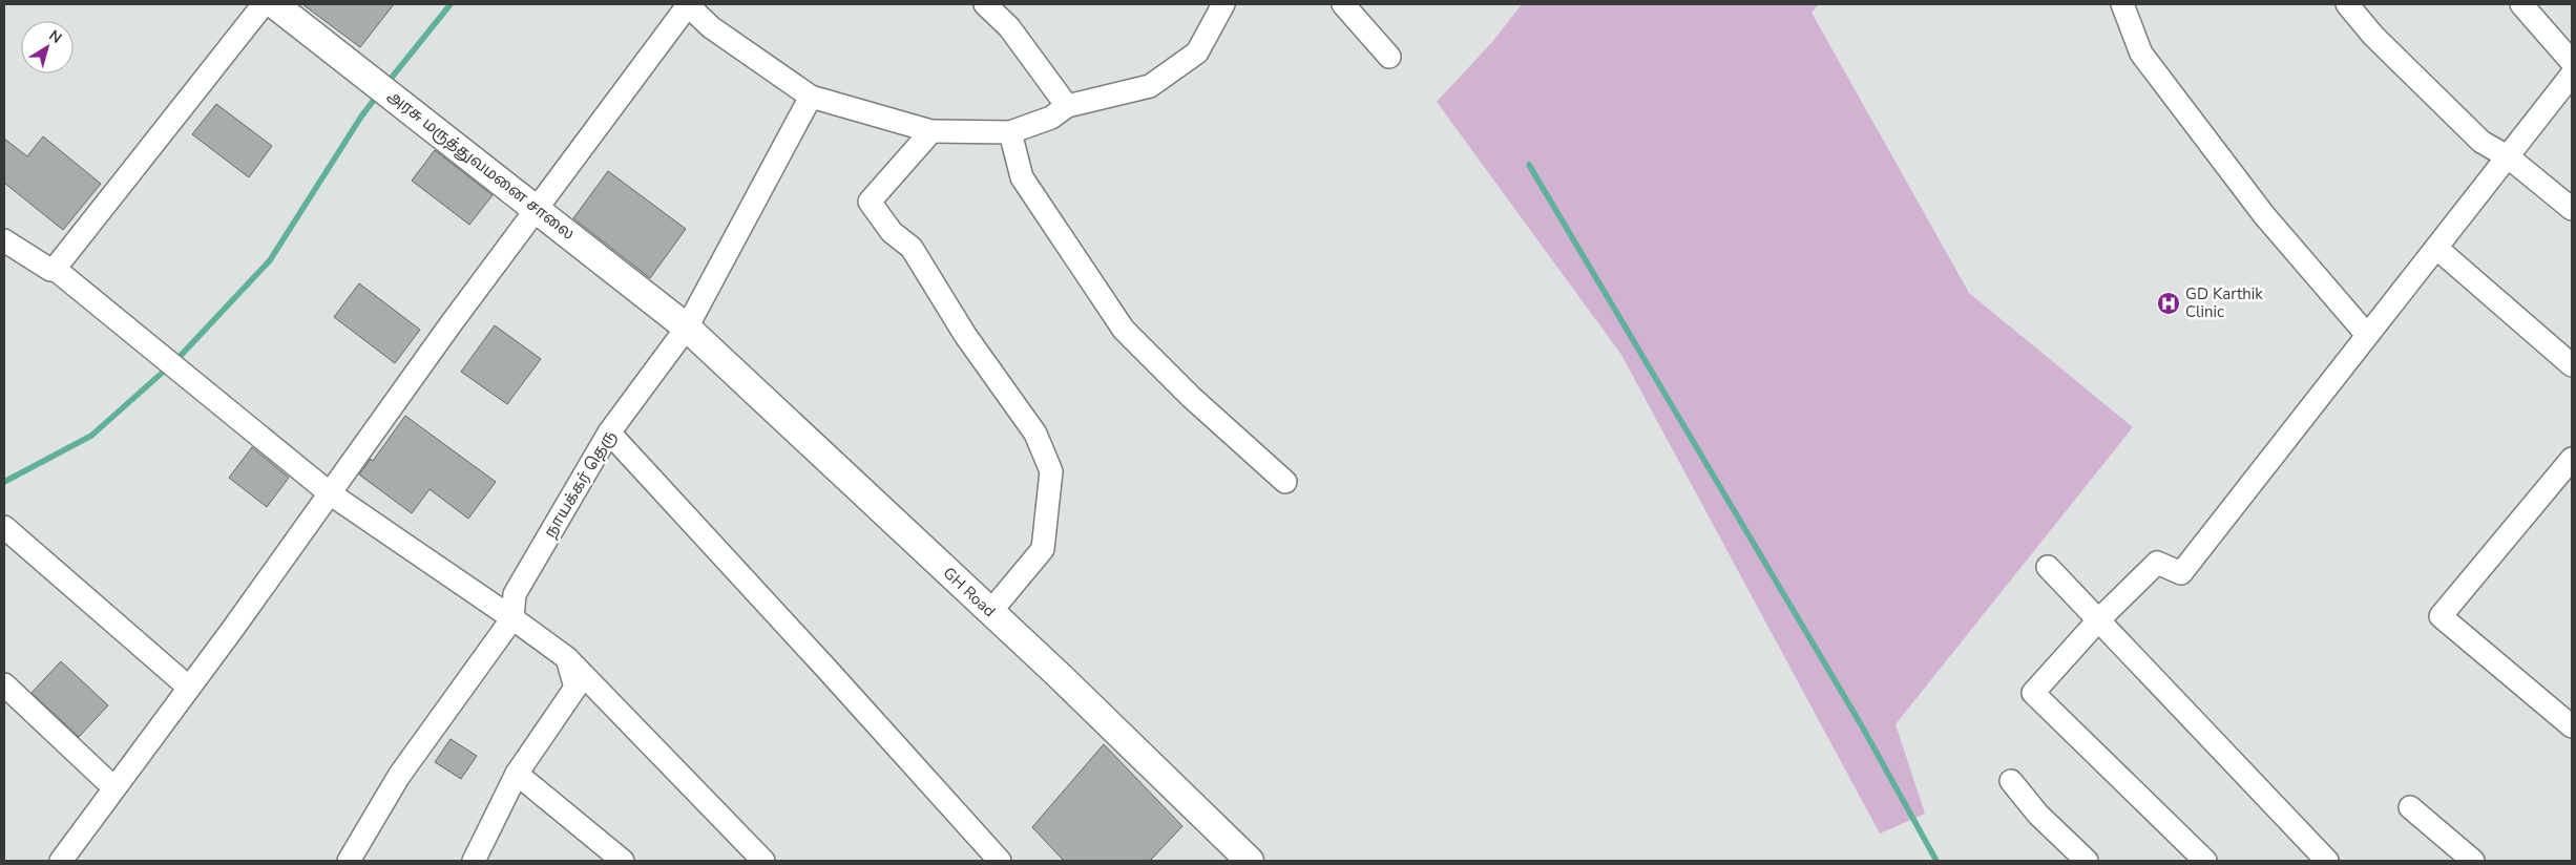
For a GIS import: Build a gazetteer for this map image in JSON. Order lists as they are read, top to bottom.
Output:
{
  "streets": {
    "main road": ["அரசு மருத்துவமனை சாலை", "GH Road"],
    "street": ["நாயக்கர் தெரு"]
  },
  "crossings": [
    ["அரசு மருத்துவமனை சாலை", "நாயக்கர் தெரு"],
    ["அரசு மருத்துவமனை சாலை", "GH Road"],
    ["நாயக்கர் தெரு", "GH Road"]
  ],
  "places": {
    "hospital": ["GD Karthik Clinic"]
  },
  "north": "top right"
}
